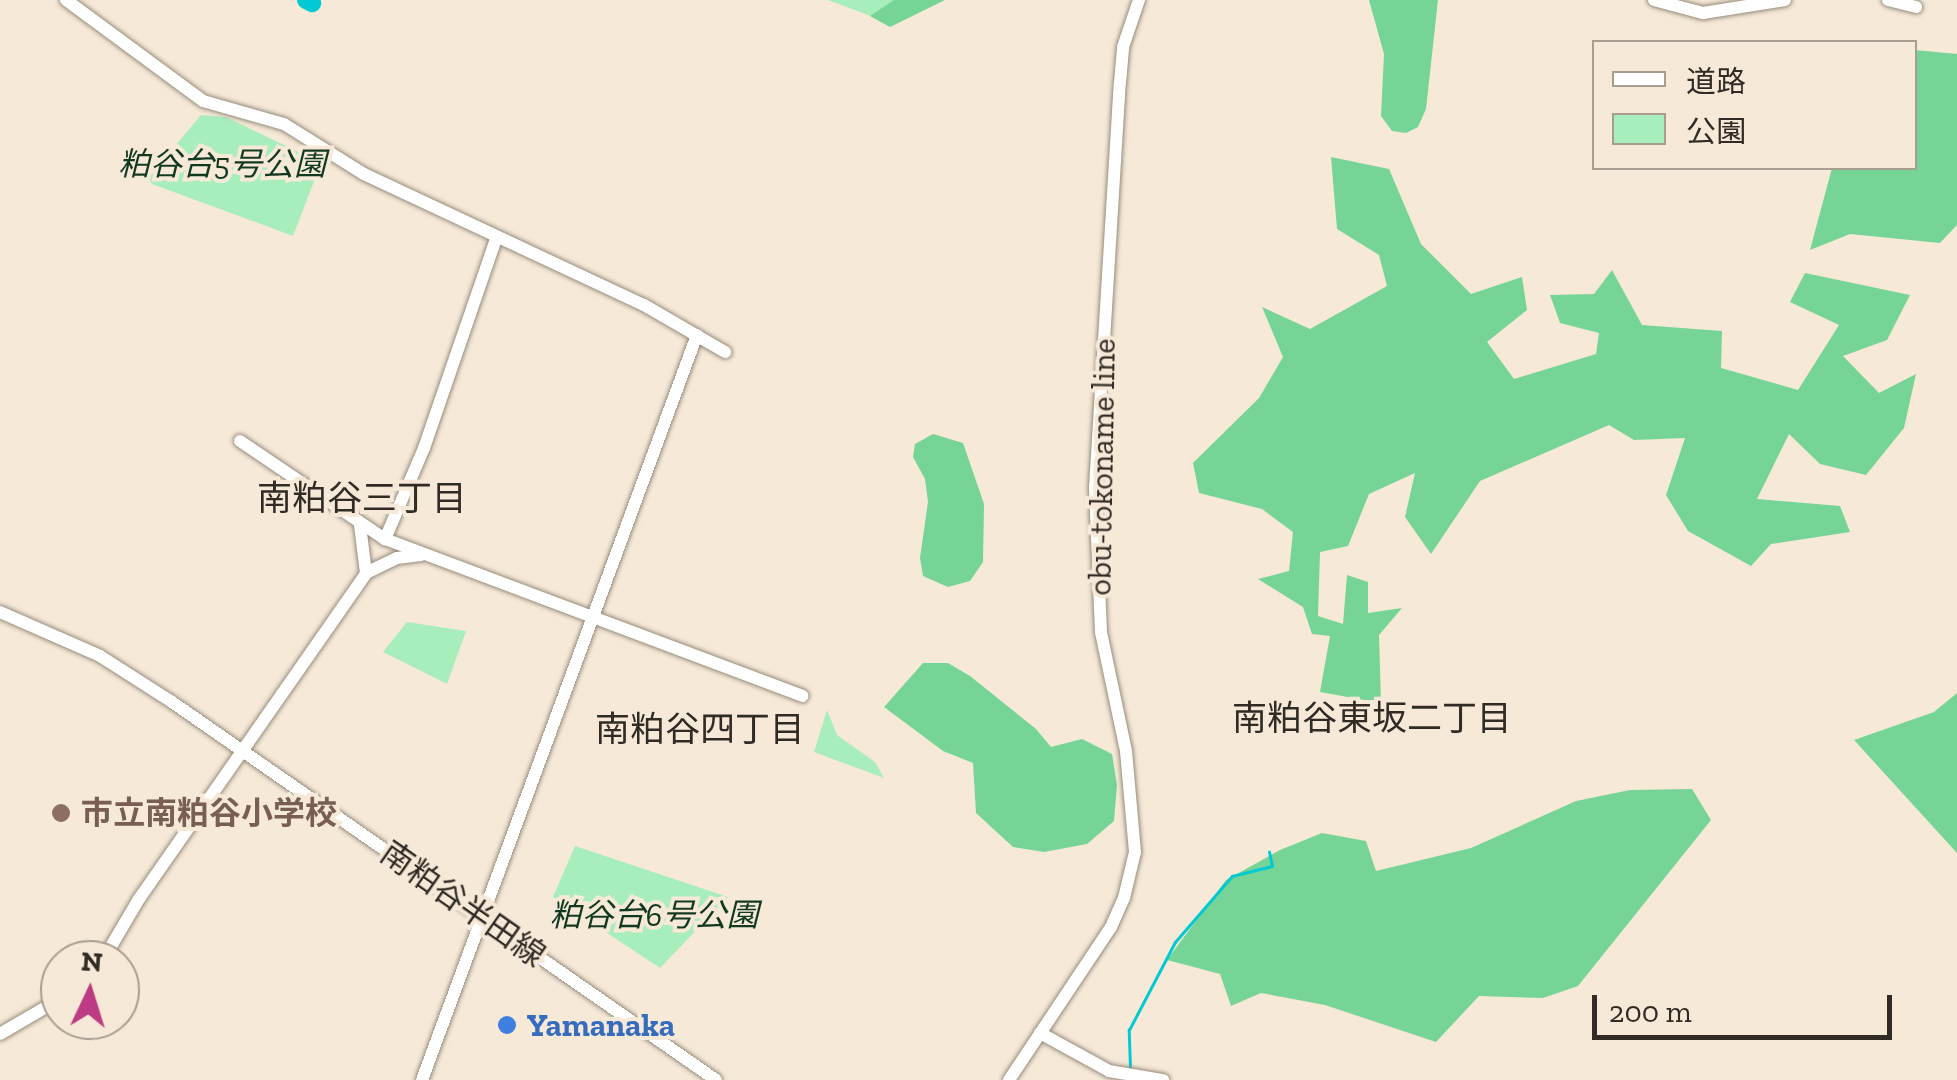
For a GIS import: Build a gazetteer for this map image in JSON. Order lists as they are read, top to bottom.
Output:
{
  "streets": {
    "street": ["obu-tokoname line", "南粕谷半田線"]
  },
  "districts": ["南粕谷三丁目", "南粕谷東坂二丁目", "南粕谷四丁目"],
  "parks": ["粕谷台5号公園", "粕谷台6号公園"],
  "places": ["市立南粕谷小学校", "Yamanaka"],
  "legend": ["道路", "公園"],
  "scale_bar": "200 m",
  "north": "top"
}
